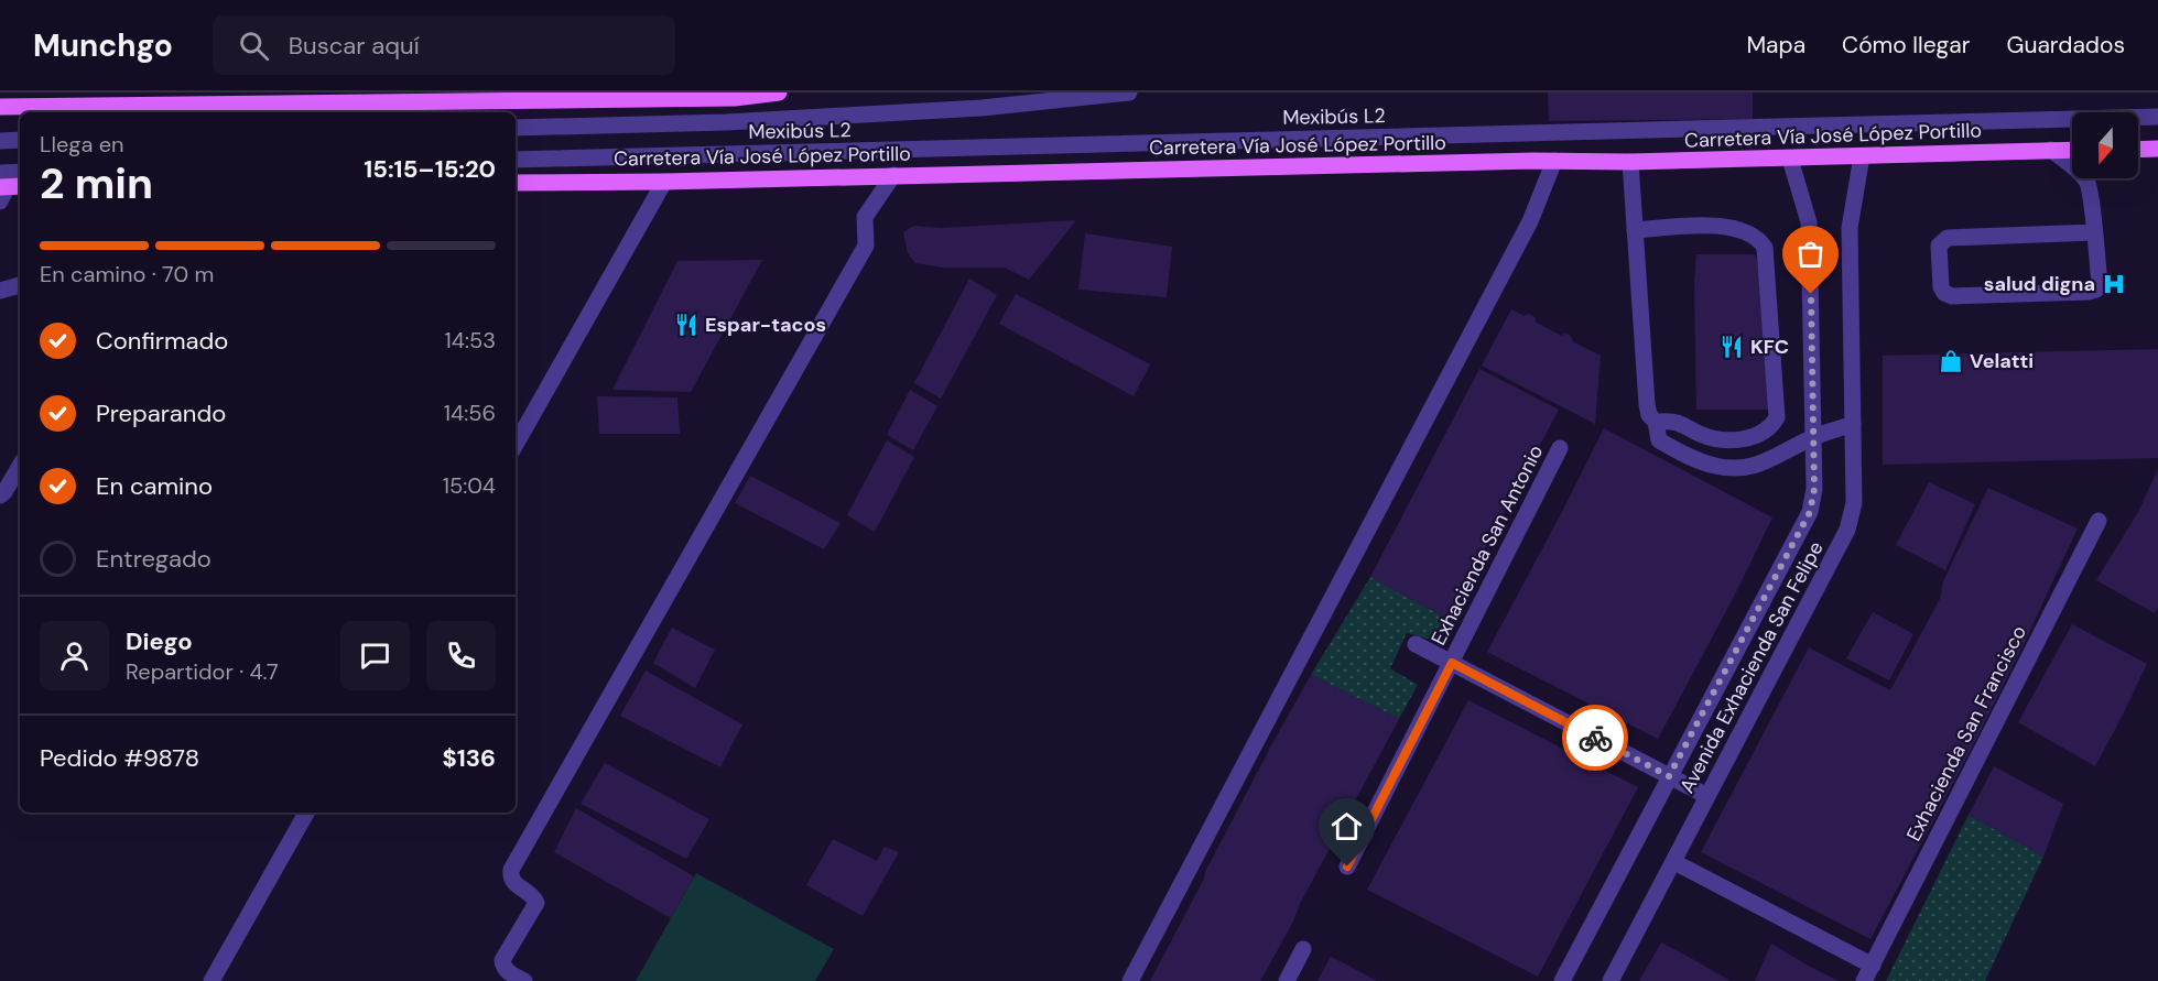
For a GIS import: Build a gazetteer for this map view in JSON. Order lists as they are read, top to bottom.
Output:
{
  "streets": {
    "main road": ["Carretera Vía José López Portillo"],
    "street": [
      "Mexibús L2",
      "Exhacienda San Antonio",
      "Avenida Exhacienda San Felipe",
      "Exhacienda San Francisco"
    ]
  },
  "crossings": [
    ["Carretera Vía José López Portillo", "Avenida Exhacienda San Felipe"],
    ["Exhacienda San Antonio", "Avenida Exhacienda San Felipe"]
  ],
  "places": {
    "hospital": ["salud digna"],
    "restaurant": ["Espar-tacos", "KFC"],
    "shop": ["Velatti"]
  },
  "north": "bottom",
  "page": {
    "header": "Munchgo",
    "search": "Buscar aquí",
    "nav": ["Mapa", "Cómo llegar", "Guardados"],
    "heading": ["2 min", "Llega en", "15:15–15:20"],
    "panel": [
      "Diego",
      "Repartidor · 4.7",
      "Pedido #9878",
      "$136"
    ],
    "bar": "En camino · 70 m",
    "list": [
      ["Confirmado", "14:53"],
      ["Preparando", "14:56"],
      ["En camino", "15:04"],
      "Entregado"
    ]
  }
}
